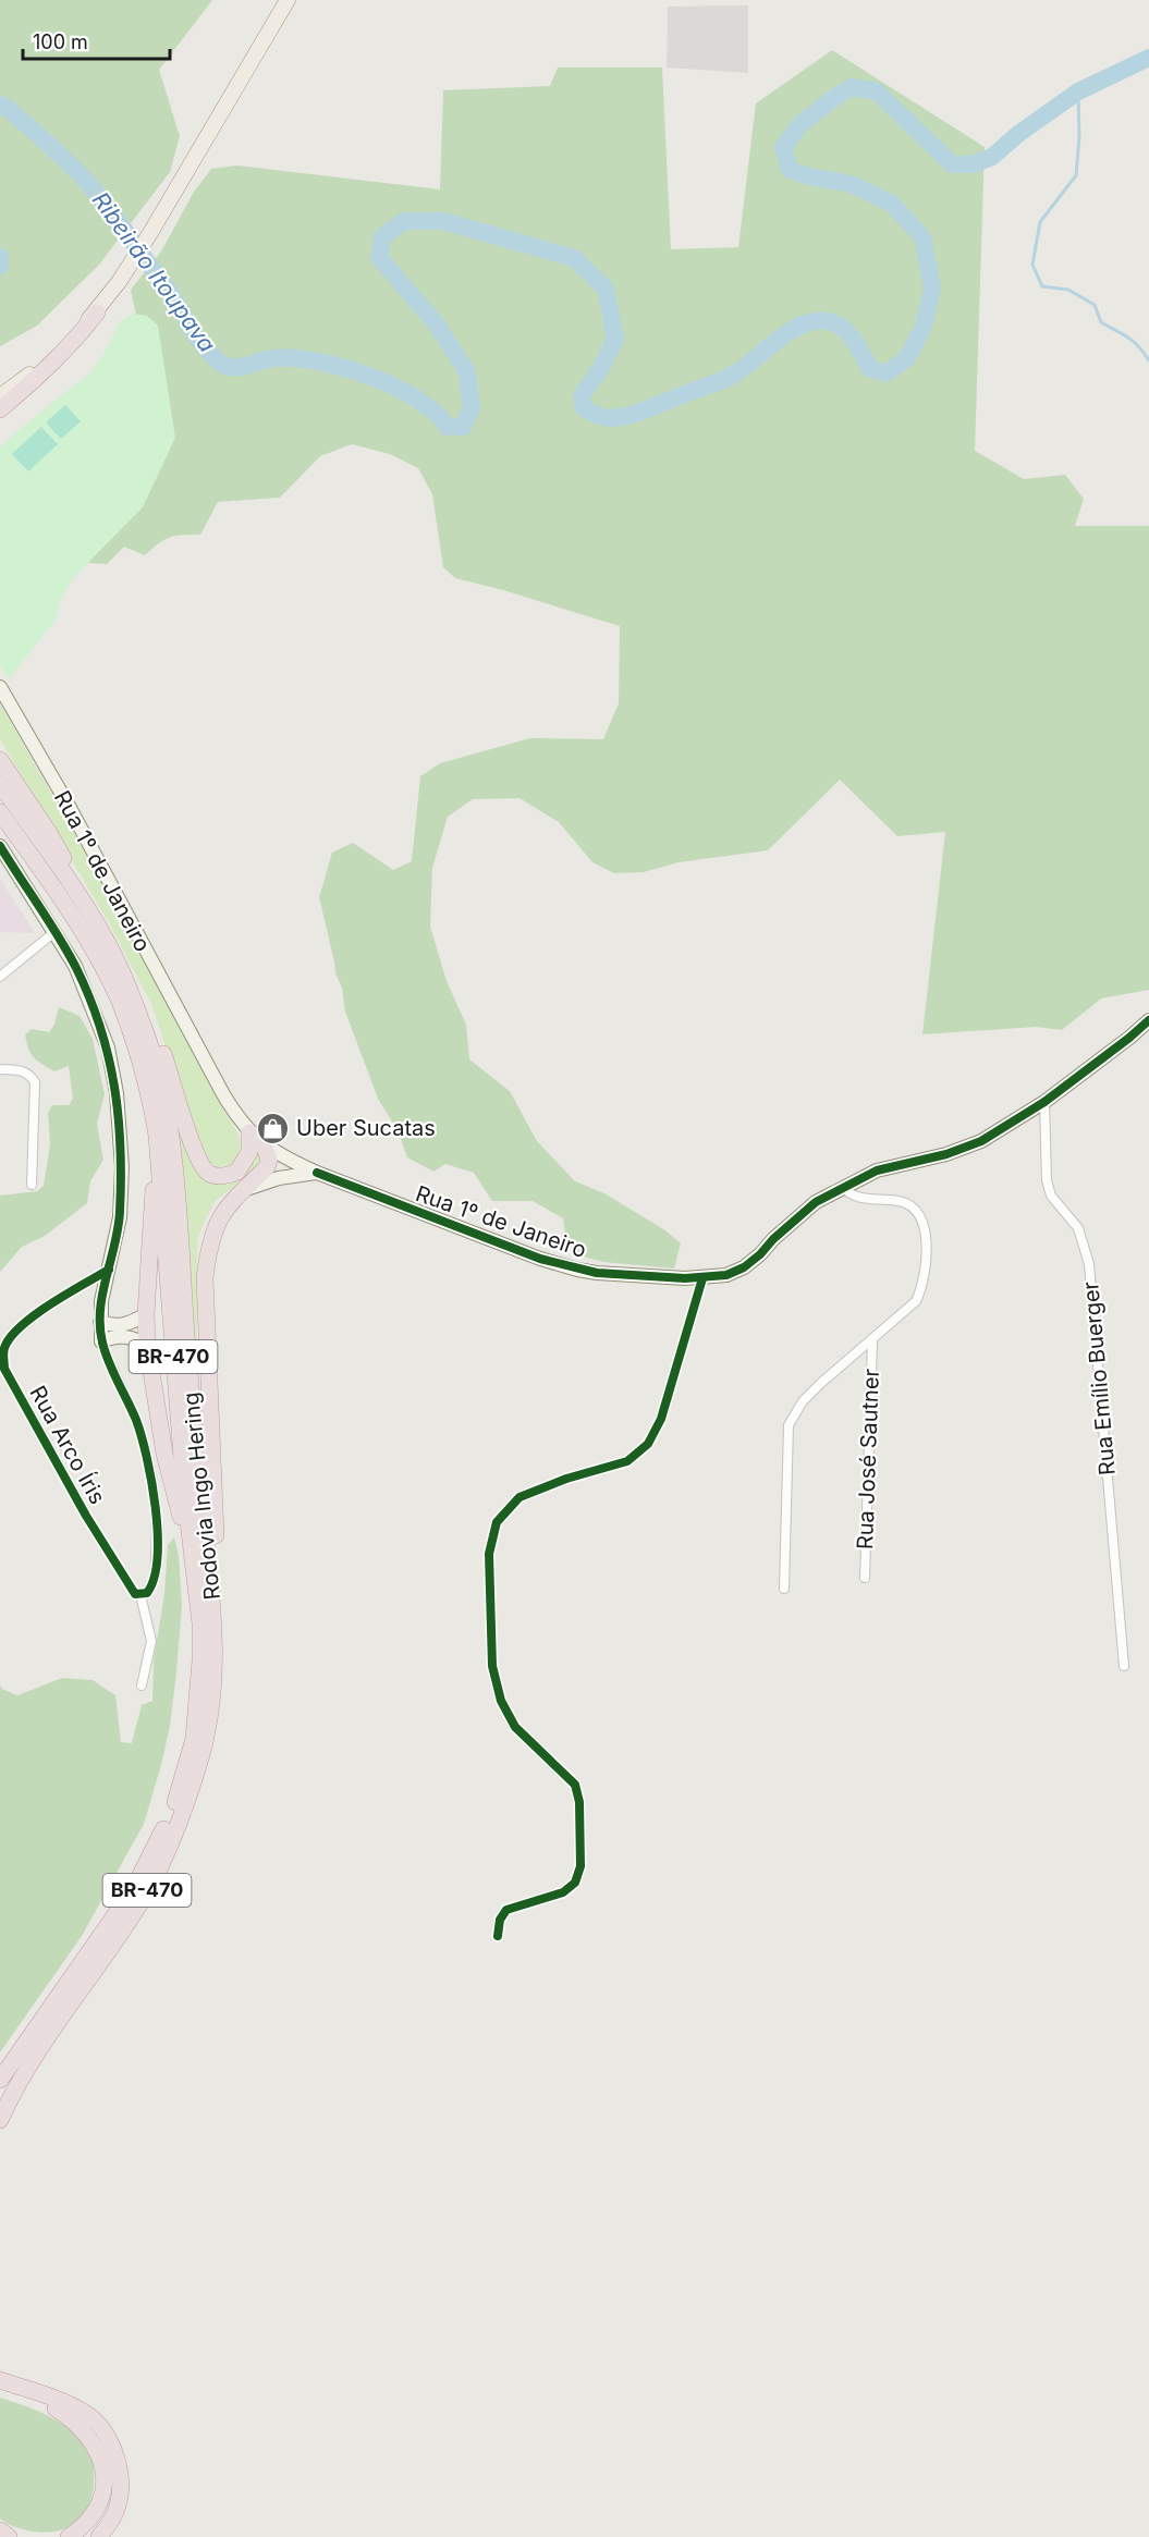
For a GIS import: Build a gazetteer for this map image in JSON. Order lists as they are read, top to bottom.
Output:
{
  "streets": {
    "highway": ["BR-470", "Rodovia Ingo Hering"],
    "street": [
      "Rua 1º de Janeiro",
      "Rua Emílio Buerger",
      "Rua Arco Íris",
      "Rua José Sautner"
    ]
  },
  "crossings": [
    ["Rua 1º de Janeiro", "Rua Emílio Buerger"]
  ],
  "water": ["Ribeirão Itoupava"],
  "places": {
    "shop": ["Uber Sucatas"]
  },
  "scale_bar": "100 m"
}
